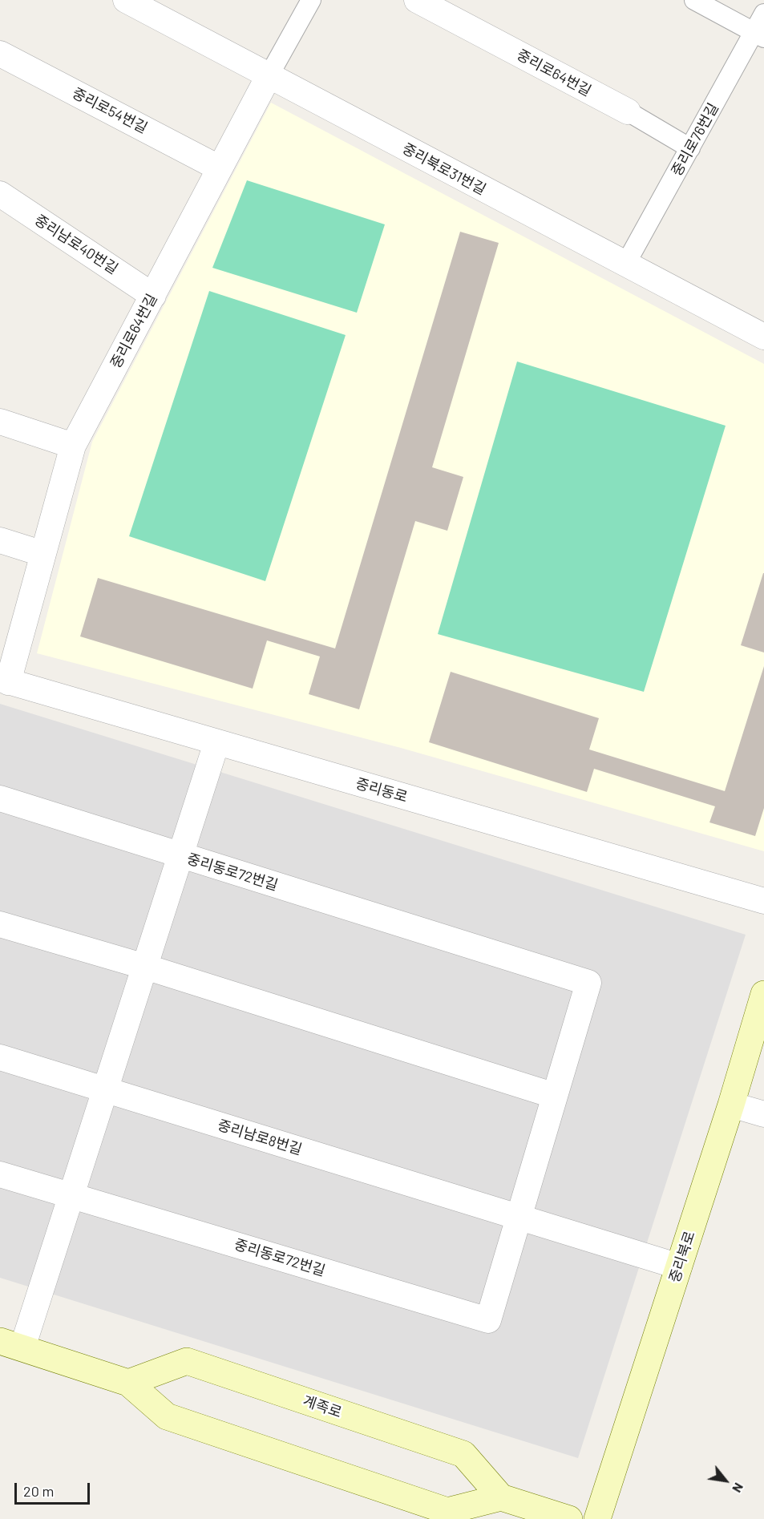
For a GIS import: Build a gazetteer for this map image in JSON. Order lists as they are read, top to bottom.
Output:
{
  "streets": {
    "main road": ["중리북로", "계족로"],
    "street": [
      "중리로64번길",
      "중리로54번길",
      "중리로76번길",
      "중리북로31번길",
      "중리남로40번길",
      "중리동로",
      "중리동로72번길",
      "중리남로8번길"
    ]
  },
  "crossings": [
    ["중리로64번길", "중리로54번길"],
    ["중리로64번길", "중리로76번길"],
    ["중리로64번길", "중리북로31번길"],
    ["중리로64번길", "중리남로40번길"],
    ["중리로64번길", "중리동로"],
    ["중리로76번길", "중리북로31번길"],
    ["중리동로", "중리동로72번길"],
    ["중리동로72번길", "중리남로8번길"],
    ["중리남로8번길", "중리북로"]
  ],
  "scale_bar": "20 m",
  "north": "bottom right"
}
